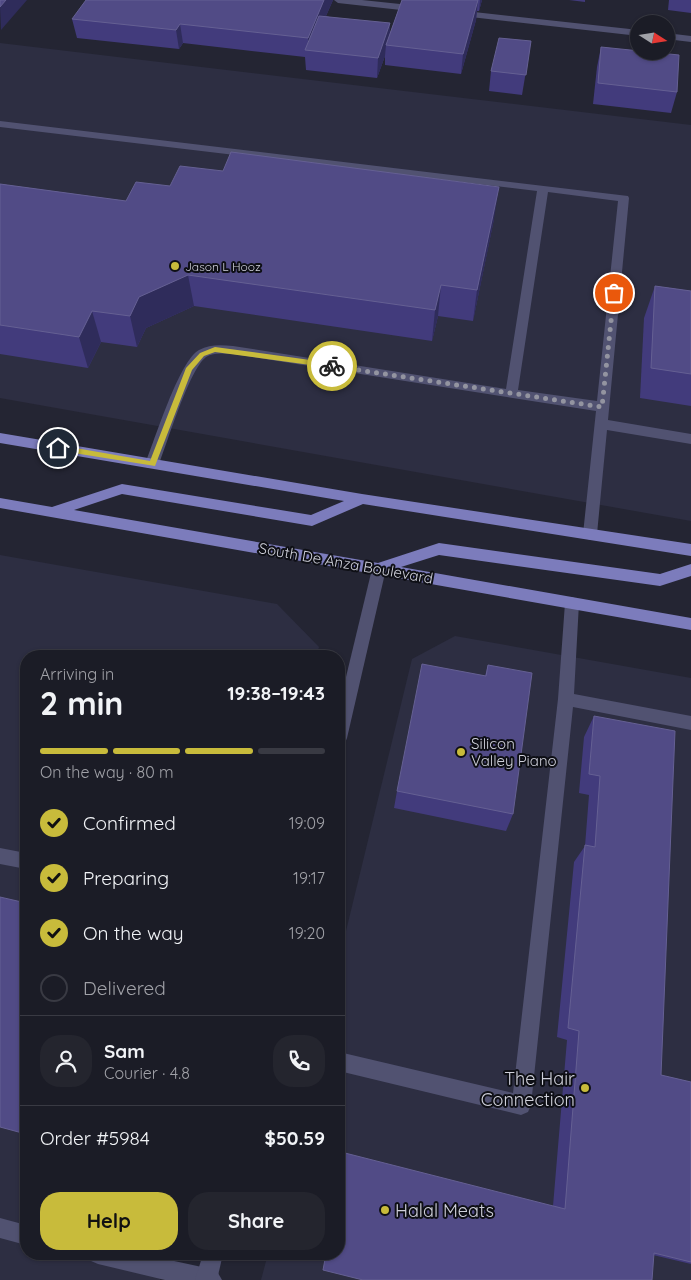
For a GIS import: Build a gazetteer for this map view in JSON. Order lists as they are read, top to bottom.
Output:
{
  "streets": {
    "main road": ["South De Anza Boulevard"]
  },
  "places": [
    "Jason L Hooz",
    "Silicon Valley Piano",
    "The Hair Connection",
    "Halal Meats"
  ],
  "north": "right",
  "page": {
    "heading": ["2 min", "Arriving in", "19:38–19:43"],
    "panel": [
      "Sam",
      "Courier · 4.8",
      "Order #5984",
      "$50.59"
    ],
    "bar": "On the way · 80 m",
    "list": [
      ["Confirmed", "19:09"],
      ["Preparing", "19:17"],
      ["On the way", "19:20"],
      "Delivered"
    ],
    "buttons": ["Help", "Share"]
  }
}
